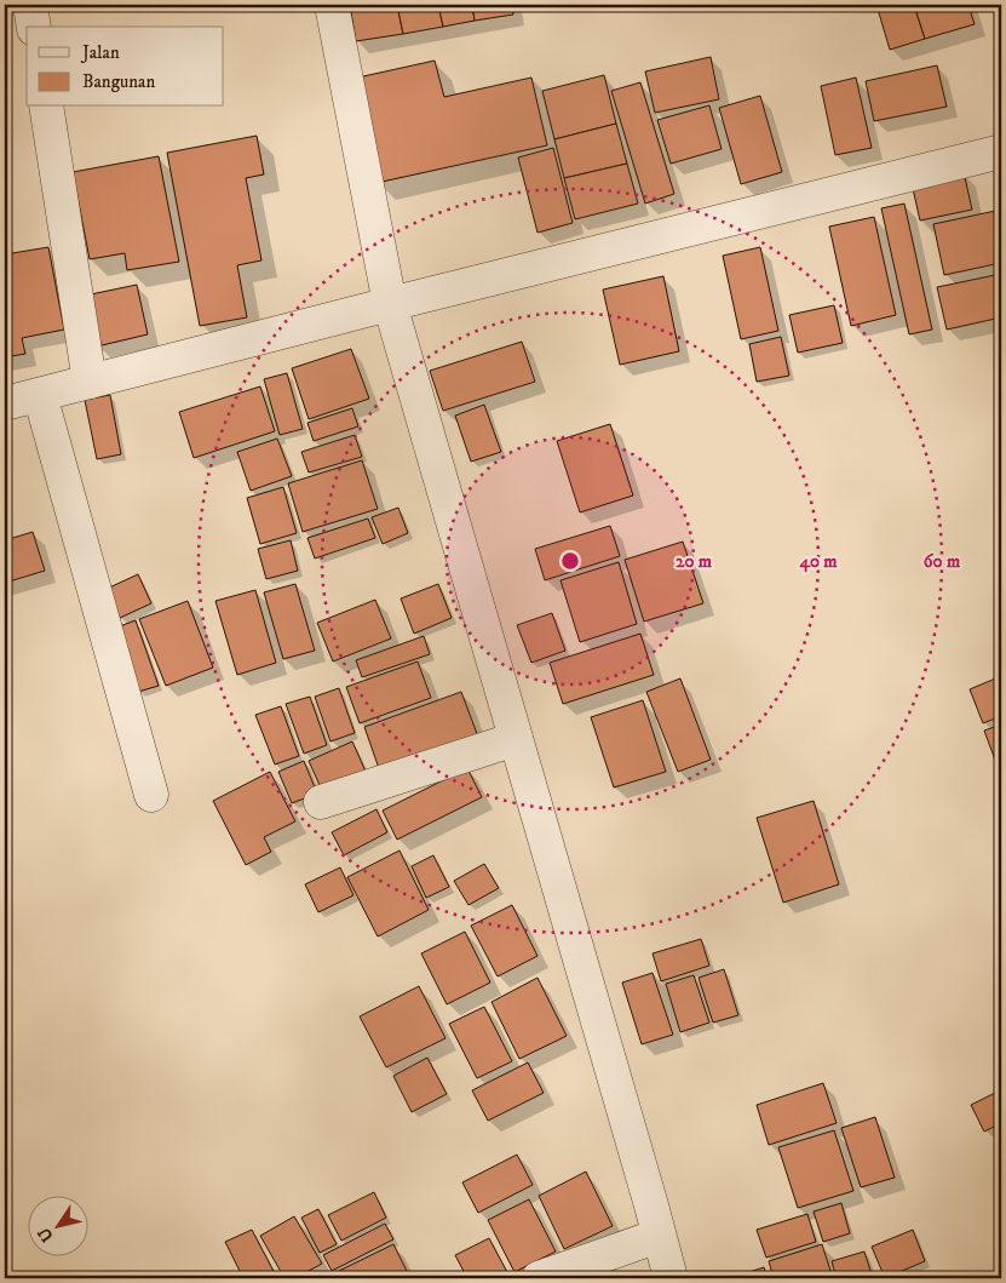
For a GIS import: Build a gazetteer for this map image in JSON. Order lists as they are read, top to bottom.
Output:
{
  "legend": ["Jalan", "Bangunan"],
  "north": "bottom left",
  "rings": ["20 m", "40 m", "60 m"]
}
